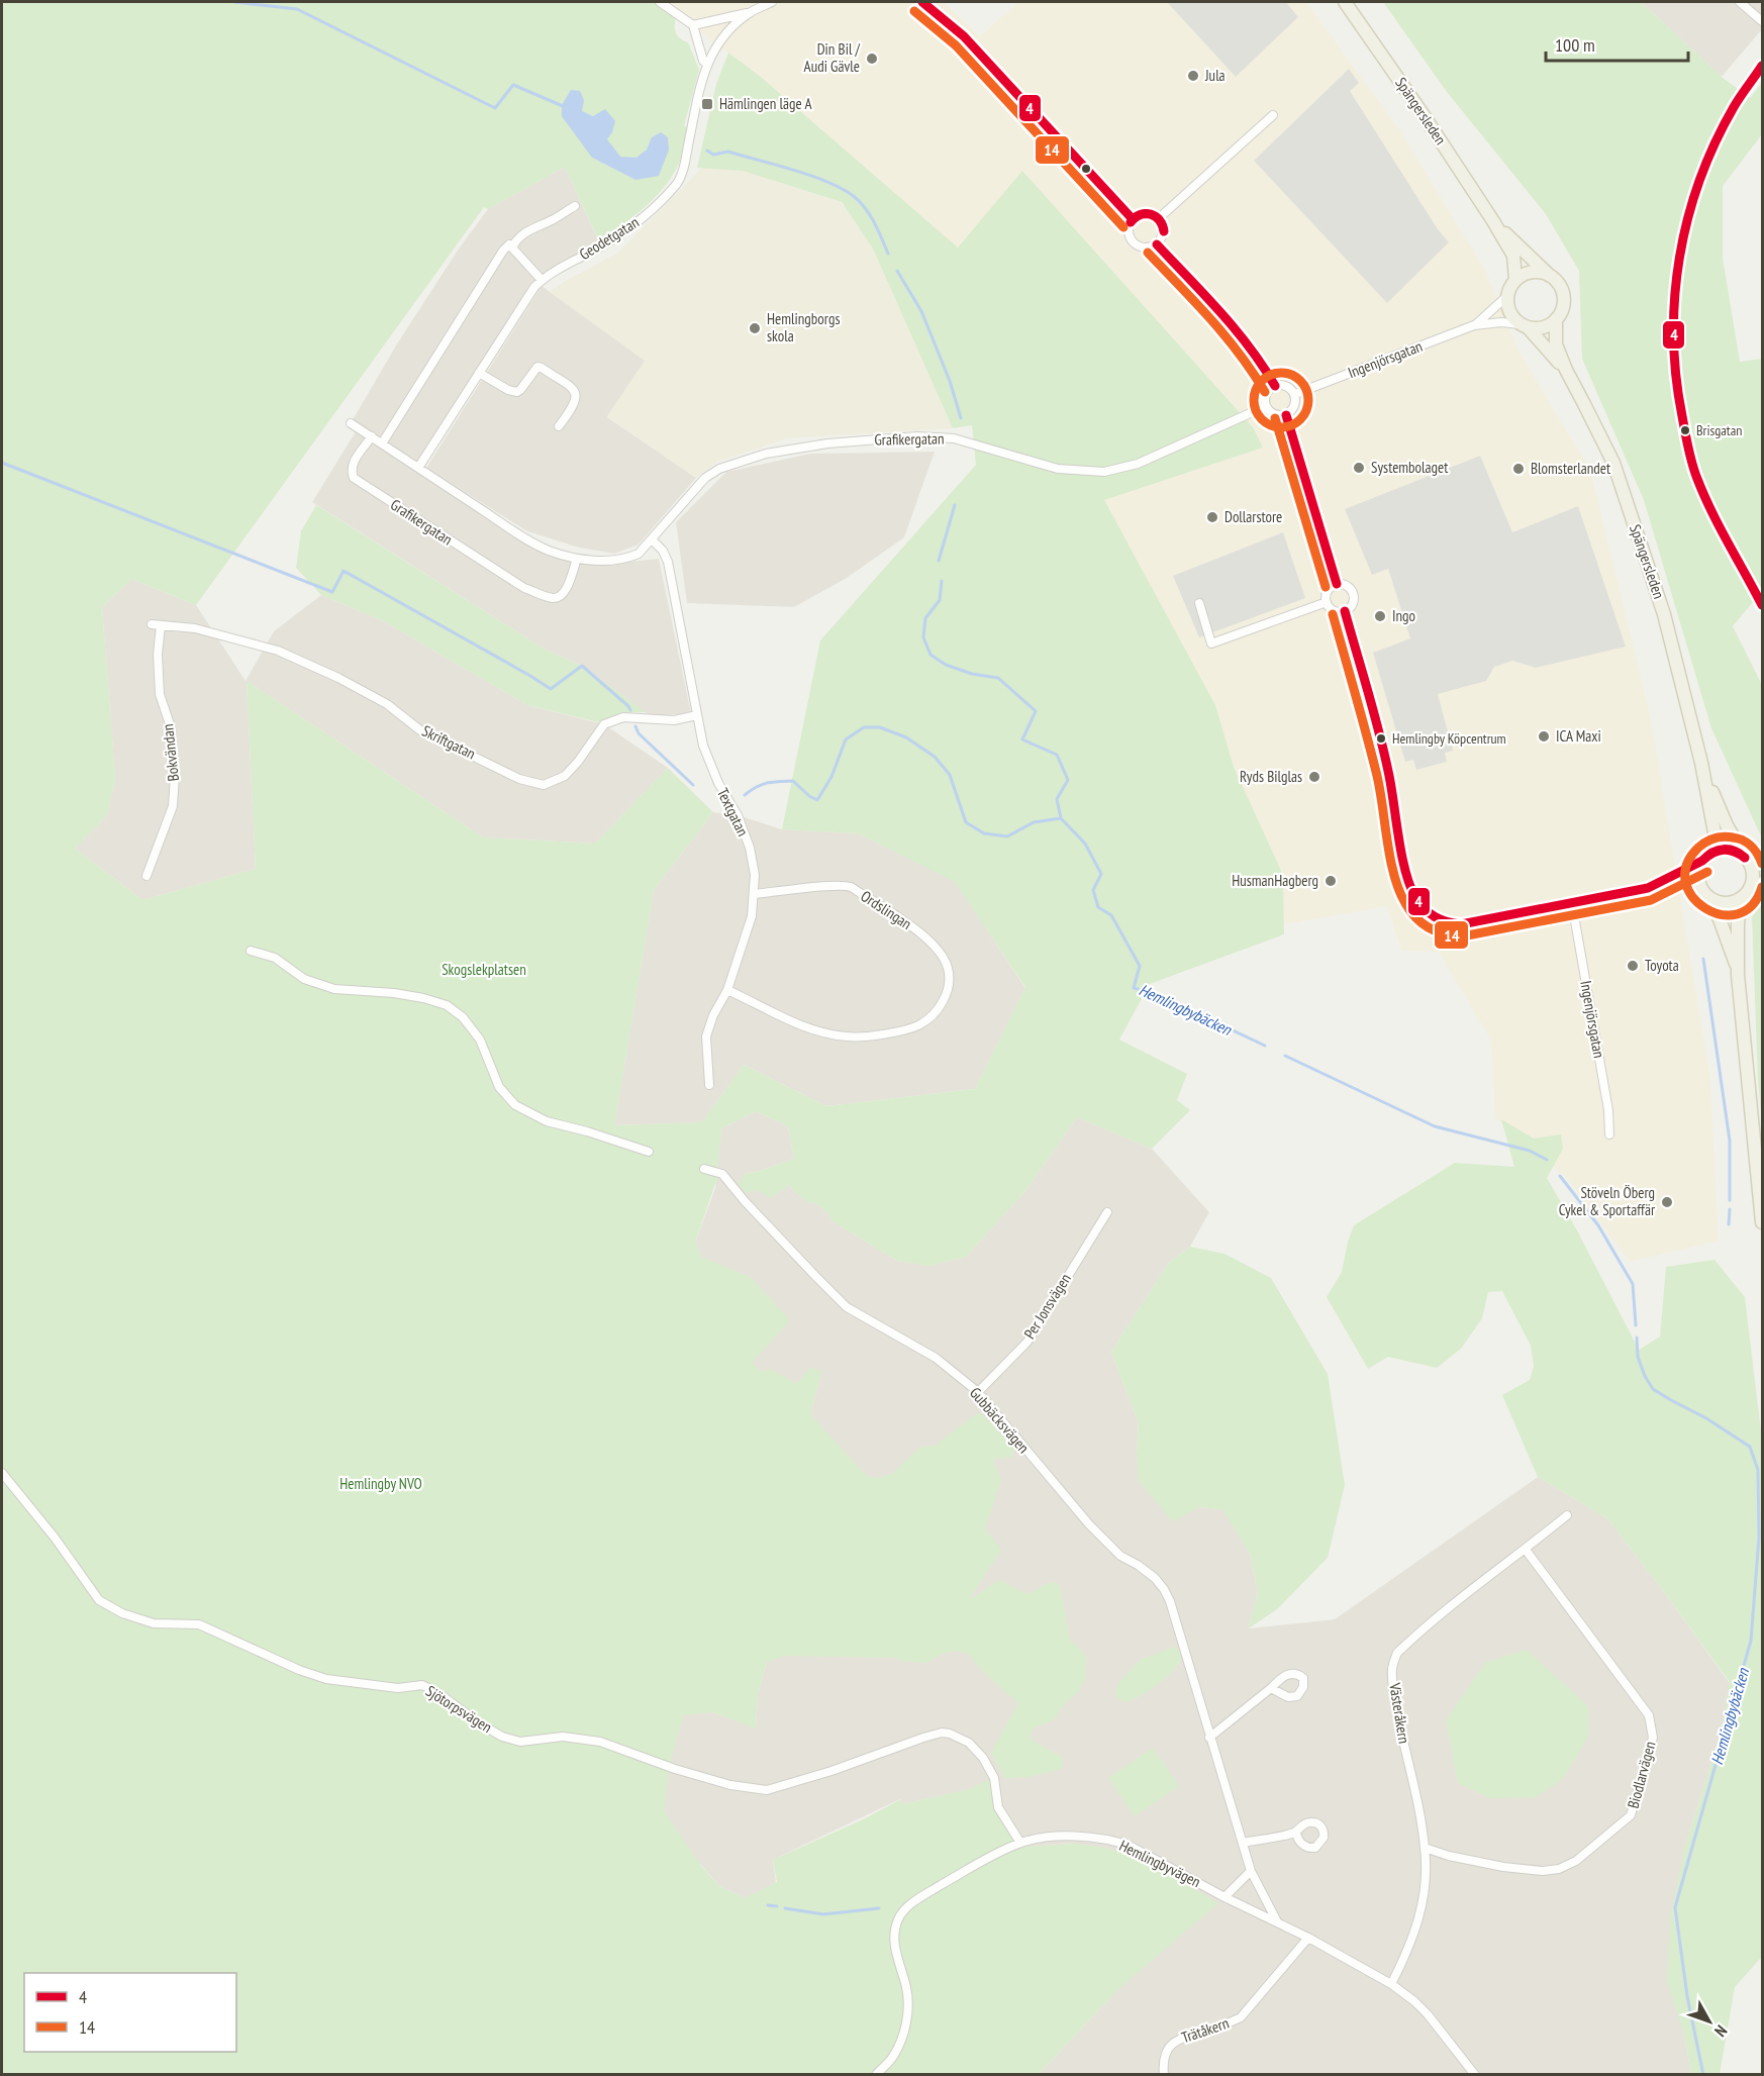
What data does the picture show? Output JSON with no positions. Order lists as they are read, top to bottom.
{
  "streets": {
    "main road": ["Spängersleden"],
    "street": [
      "Geodetgatan",
      "Ingenjörsgatan",
      "Grafikergatan",
      "Skriftgatan",
      "Bokvändan",
      "Textgatan",
      "Ordslingan",
      "Per Jonsvägen",
      "Gubbäcksvägen",
      "Sjötorpsvägen",
      "Västeråkern",
      "Biodlarvägen",
      "Hemlingbyvägen",
      "Trätåkern"
    ]
  },
  "crossings": [
    ["Spängersleden", "Ingenjörsgatan"],
    ["Geodetgatan", "Grafikergatan"],
    ["Ingenjörsgatan", "Grafikergatan"],
    ["Grafikergatan", "Textgatan"],
    ["Skriftgatan", "Bokvändan"],
    ["Skriftgatan", "Textgatan"],
    ["Textgatan", "Ordslingan"],
    ["Per Jonsvägen", "Gubbäcksvägen"],
    ["Gubbäcksvägen", "Hemlingbyvägen"],
    ["Sjötorpsvägen", "Hemlingbyvägen"],
    ["Västeråkern", "Biodlarvägen"],
    ["Västeråkern", "Hemlingbyvägen"],
    ["Hemlingbyvägen", "Trätåkern"]
  ],
  "water": ["Hemlingbybäcken"],
  "parks": ["Skogslekplatsen", "Hemlingby NVO"],
  "places": {
    "other": [
      "Din Bil / Audi Gävle",
      "Jula",
      "Hemlingborgs skola",
      "Brisgatan",
      "Systembolaget",
      "Blomsterlandet",
      "Dollarstore",
      "Ingo",
      "ICA Maxi",
      "Hemlingby Köpcentrum",
      "Ryds Bilglas",
      "HusmanHagberg",
      "Toyota",
      "Stöveln Öberg Cykel & Sportaffär"
    ],
    "transit": ["Hämlingen läge A"]
  },
  "lines": ["transit line 4", "transit line 14"],
  "legend": ["4", "14"],
  "scale_bar": "100 m",
  "north": "bottom right"
}
